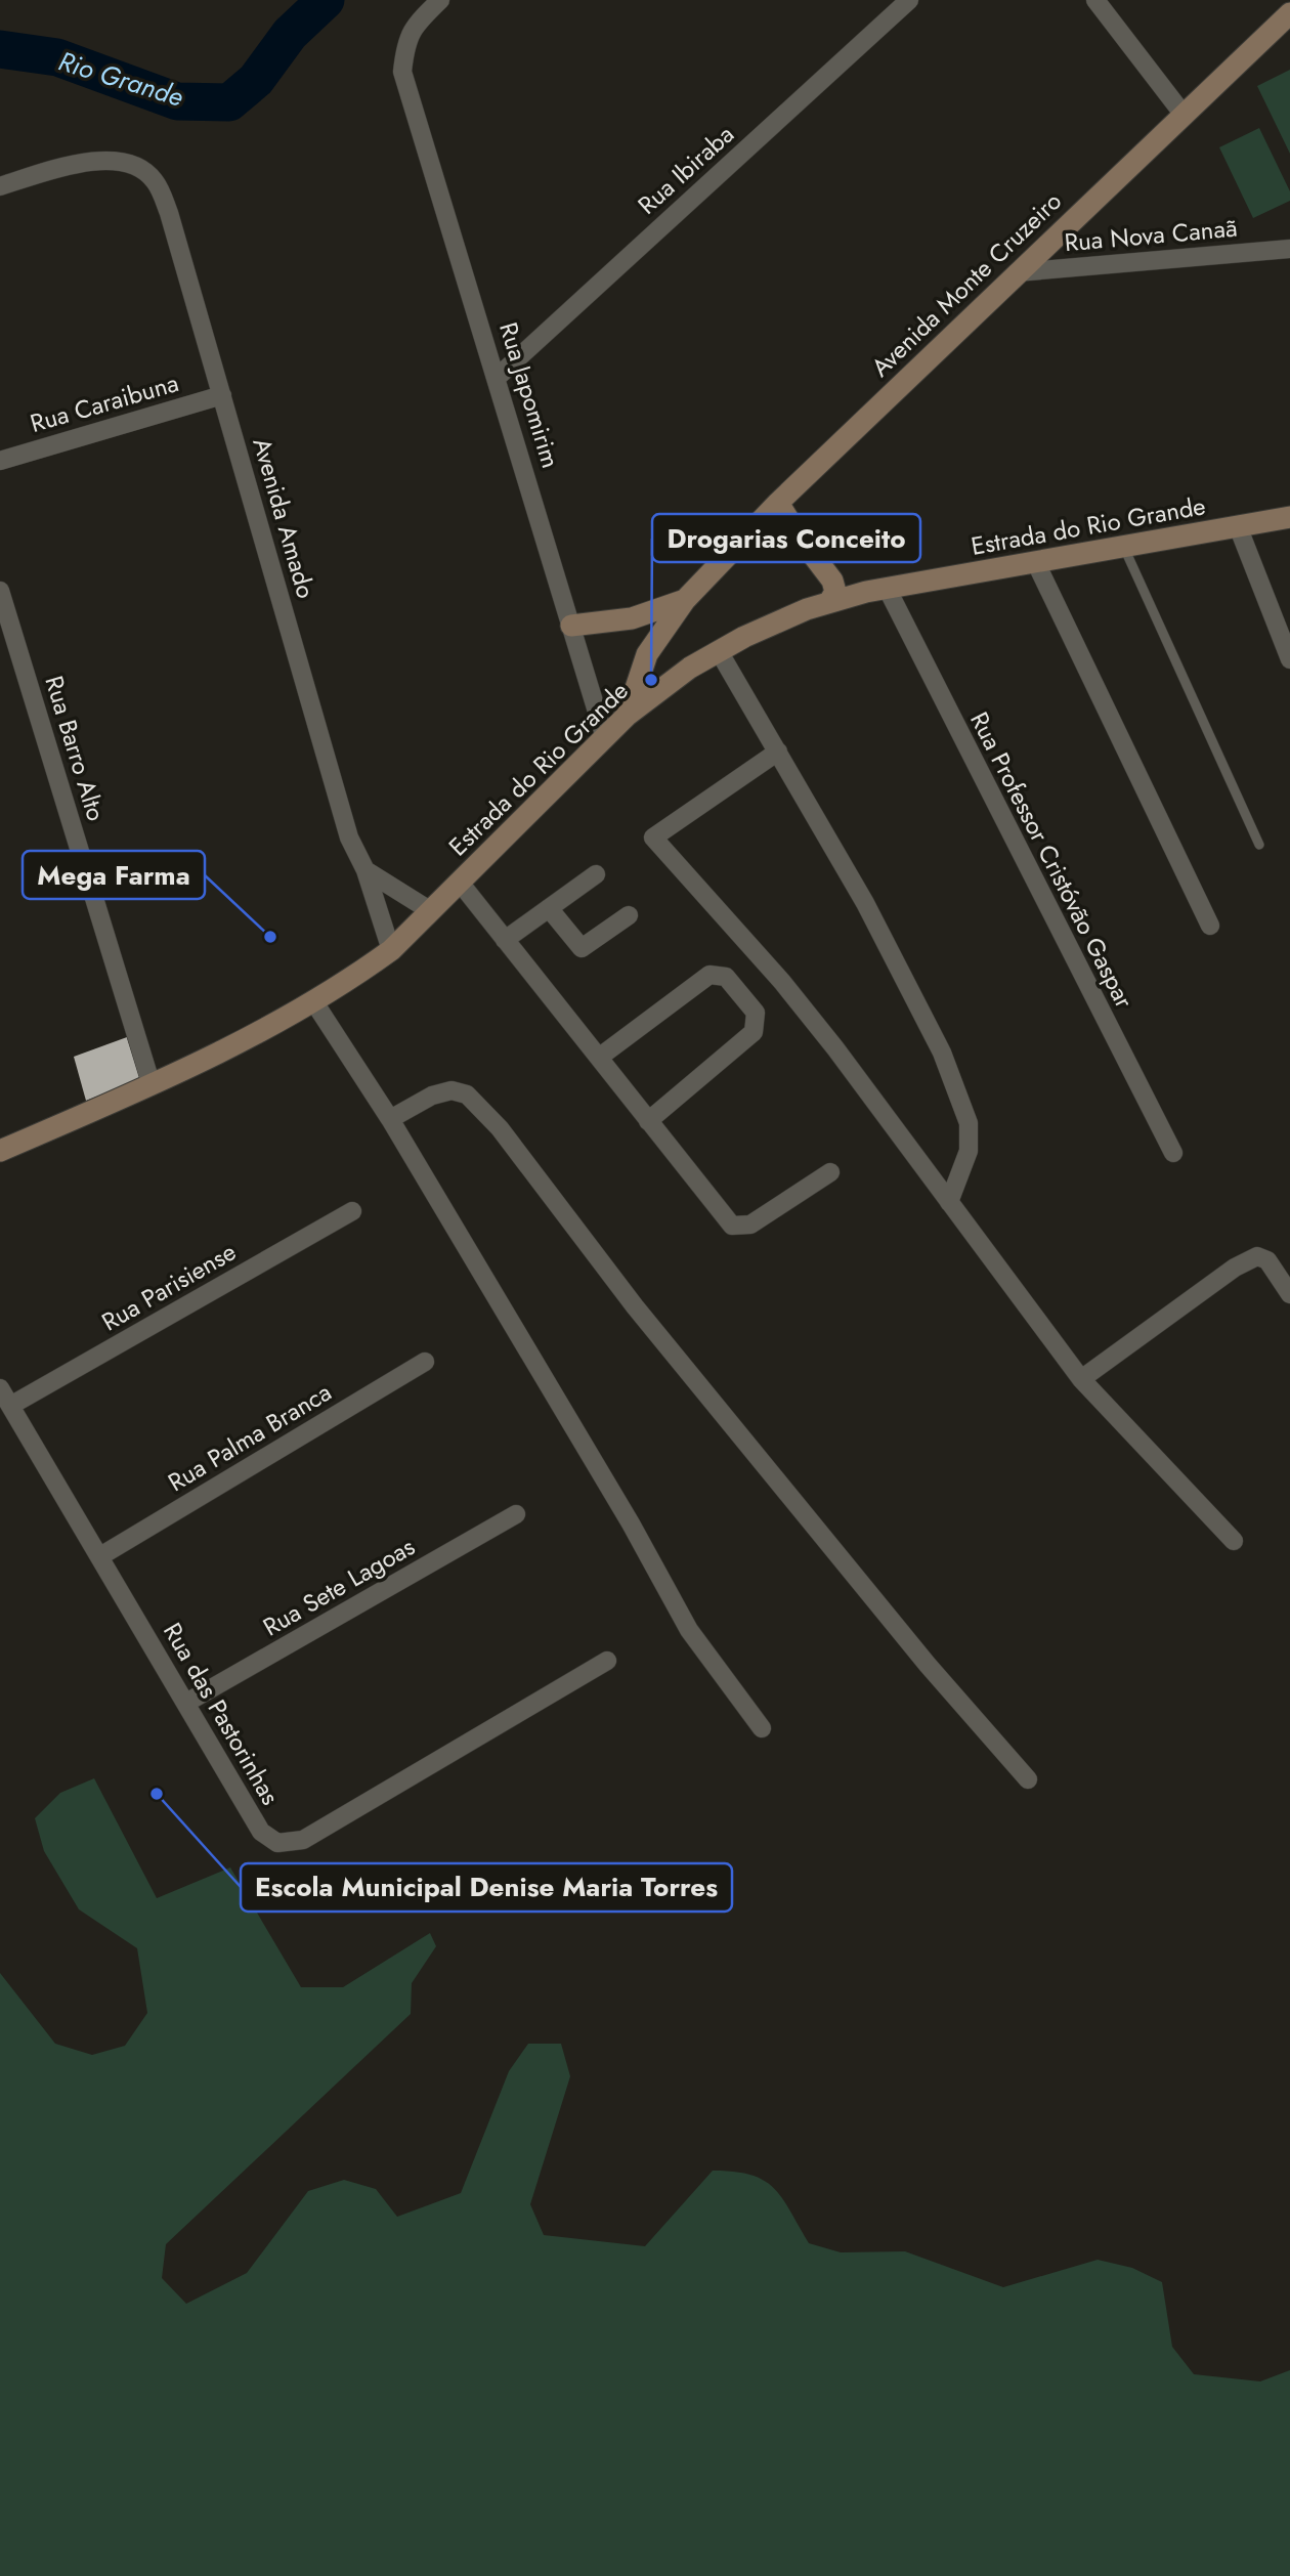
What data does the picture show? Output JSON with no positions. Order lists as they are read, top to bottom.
{
  "streets": {
    "street": [
      "Rua Ibiraba",
      "Rua Nova Canaã",
      "Avenida Monte Cruzeiro",
      "Rua Japomirim",
      "Rua Caraibuna",
      "Avenida Amado",
      "Estrada do Rio Grande",
      "Rua Barro Alto",
      "Rua Professor Cristóvão Gaspar",
      "Rua Parisiense",
      "Rua Palma Branca",
      "Rua Sete Lagoas",
      "Rua das Pastorinhas"
    ]
  },
  "crossings": [
    ["Rua Ibiraba", "Rua Japomirim"],
    ["Rua Nova Canaã", "Avenida Monte Cruzeiro"],
    ["Avenida Monte Cruzeiro", "Rua Japomirim"],
    ["Avenida Monte Cruzeiro", "Estrada do Rio Grande"],
    ["Rua Japomirim", "Estrada do Rio Grande"],
    ["Rua Caraibuna", "Avenida Amado"],
    ["Avenida Amado", "Estrada do Rio Grande"],
    ["Estrada do Rio Grande", "Rua Barro Alto"],
    ["Estrada do Rio Grande", "Rua Professor Cristóvão Gaspar"],
    ["Rua Parisiense", "Rua das Pastorinhas"],
    ["Rua Palma Branca", "Rua das Pastorinhas"],
    ["Rua Sete Lagoas", "Rua das Pastorinhas"]
  ],
  "water": ["Rio Grande"],
  "places": ["Drogarias Conceito", "Mega Farma", "Escola Municipal Denise Maria Torres"]
}
